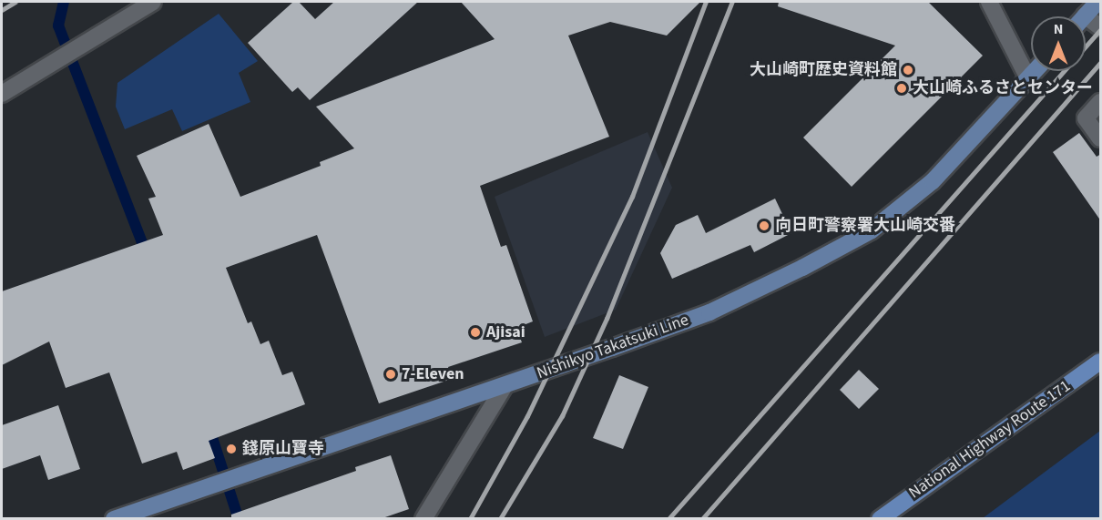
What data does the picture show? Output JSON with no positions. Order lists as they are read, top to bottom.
{
  "streets": {
    "highway": ["National Highway Route 171"],
    "main road": ["Nishikyo Takatsuki Line"]
  },
  "places": [
    "大山崎町歴史資料館",
    "大山崎ふるさとセンター",
    "向日町警察署大山崎交番",
    "Ajisai",
    "7-Eleven",
    "錢原山寶寺"
  ],
  "north": "top"
}
